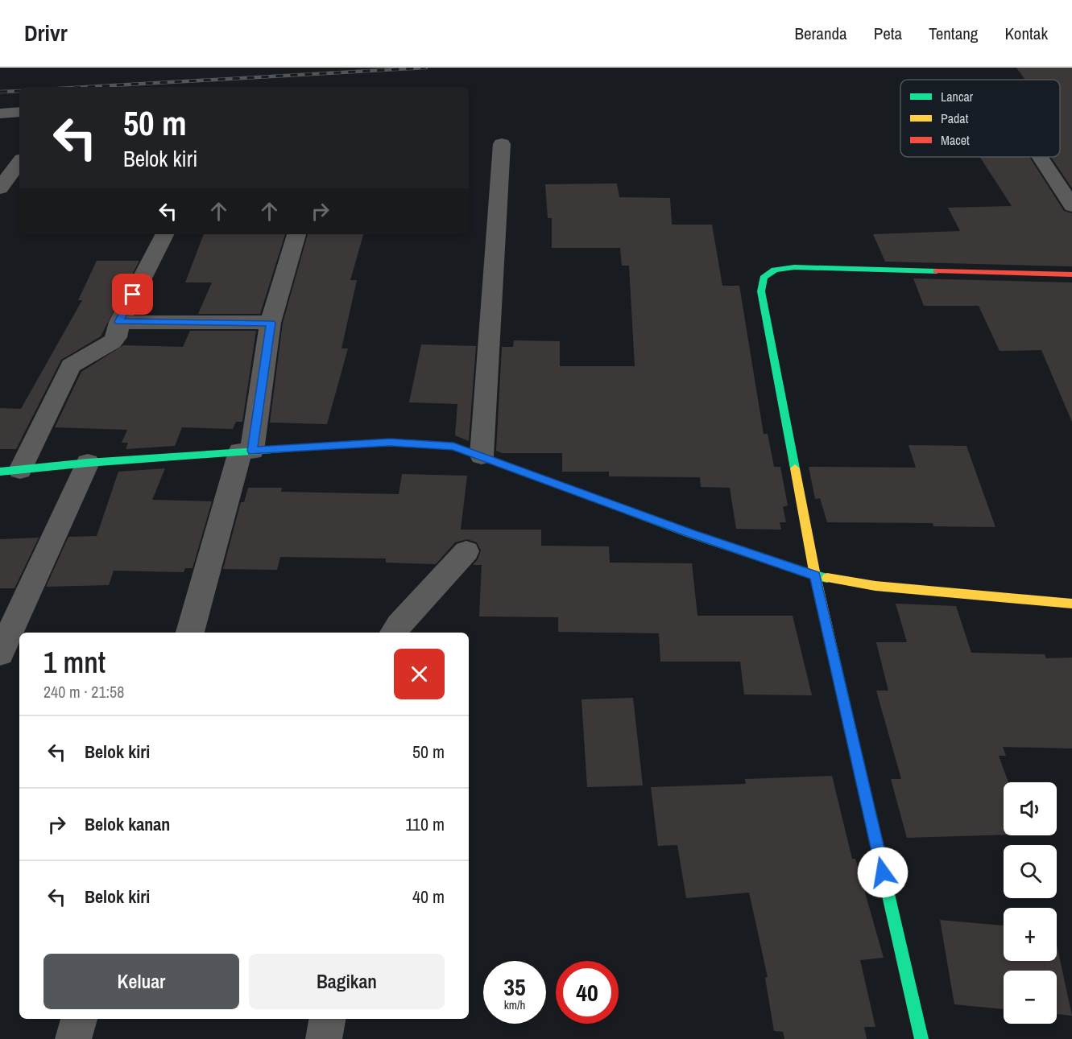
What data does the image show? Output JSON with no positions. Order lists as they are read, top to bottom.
{
  "legend": ["Lancar", "Padat", "Macet"],
  "page": {
    "header": "Drivr",
    "nav": [
      "Beranda",
      "Peta",
      "Tentang",
      "Kontak"
    ],
    "turn": ["50 m", "Belok kiri"],
    "heading": ["1 mnt", "240 m · 21:58"],
    "list": [
      {
        "name": "Belok kiri",
        "value": "50 m"
      },
      {
        "name": "Belok kanan",
        "value": "110 m"
      },
      {
        "name": "Belok kiri",
        "value": "40 m"
      }
    ],
    "map_buttons": ["+", "−"],
    "buttons": ["Keluar", "Bagikan"],
    "speed": "35 km/h",
    "limit": "40"
  }
}
